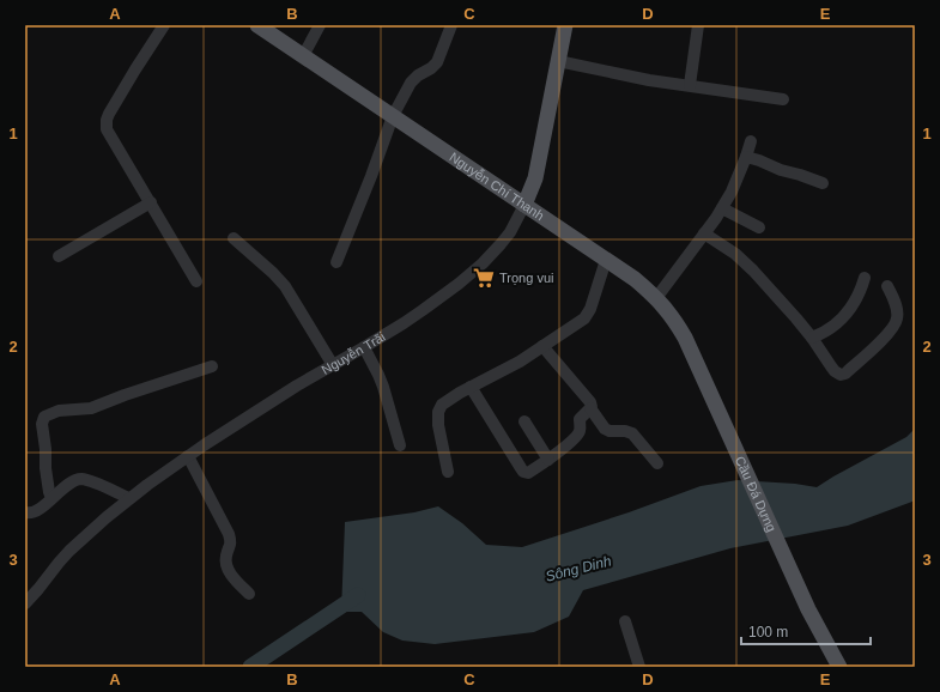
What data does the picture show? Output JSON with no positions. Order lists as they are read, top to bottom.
{
  "streets": {
    "main road": ["Nguyễn Chí Thanh", "Nguyễn Trãi", "Cầu Đá Dựng"]
  },
  "crossings": [
    ["Nguyễn Chí Thanh", "Nguyễn Trãi"],
    ["Nguyễn Chí Thanh", "Cầu Đá Dựng"]
  ],
  "water": ["Sông Dinh"],
  "places": {
    "supermarket": ["Trọng vui"]
  },
  "scale_bar": "100 m",
  "grid": {
    "columns": [
      "A",
      "B",
      "C",
      "D",
      "E"
    ],
    "rows": ["1", "2", "3"]
  }
}
